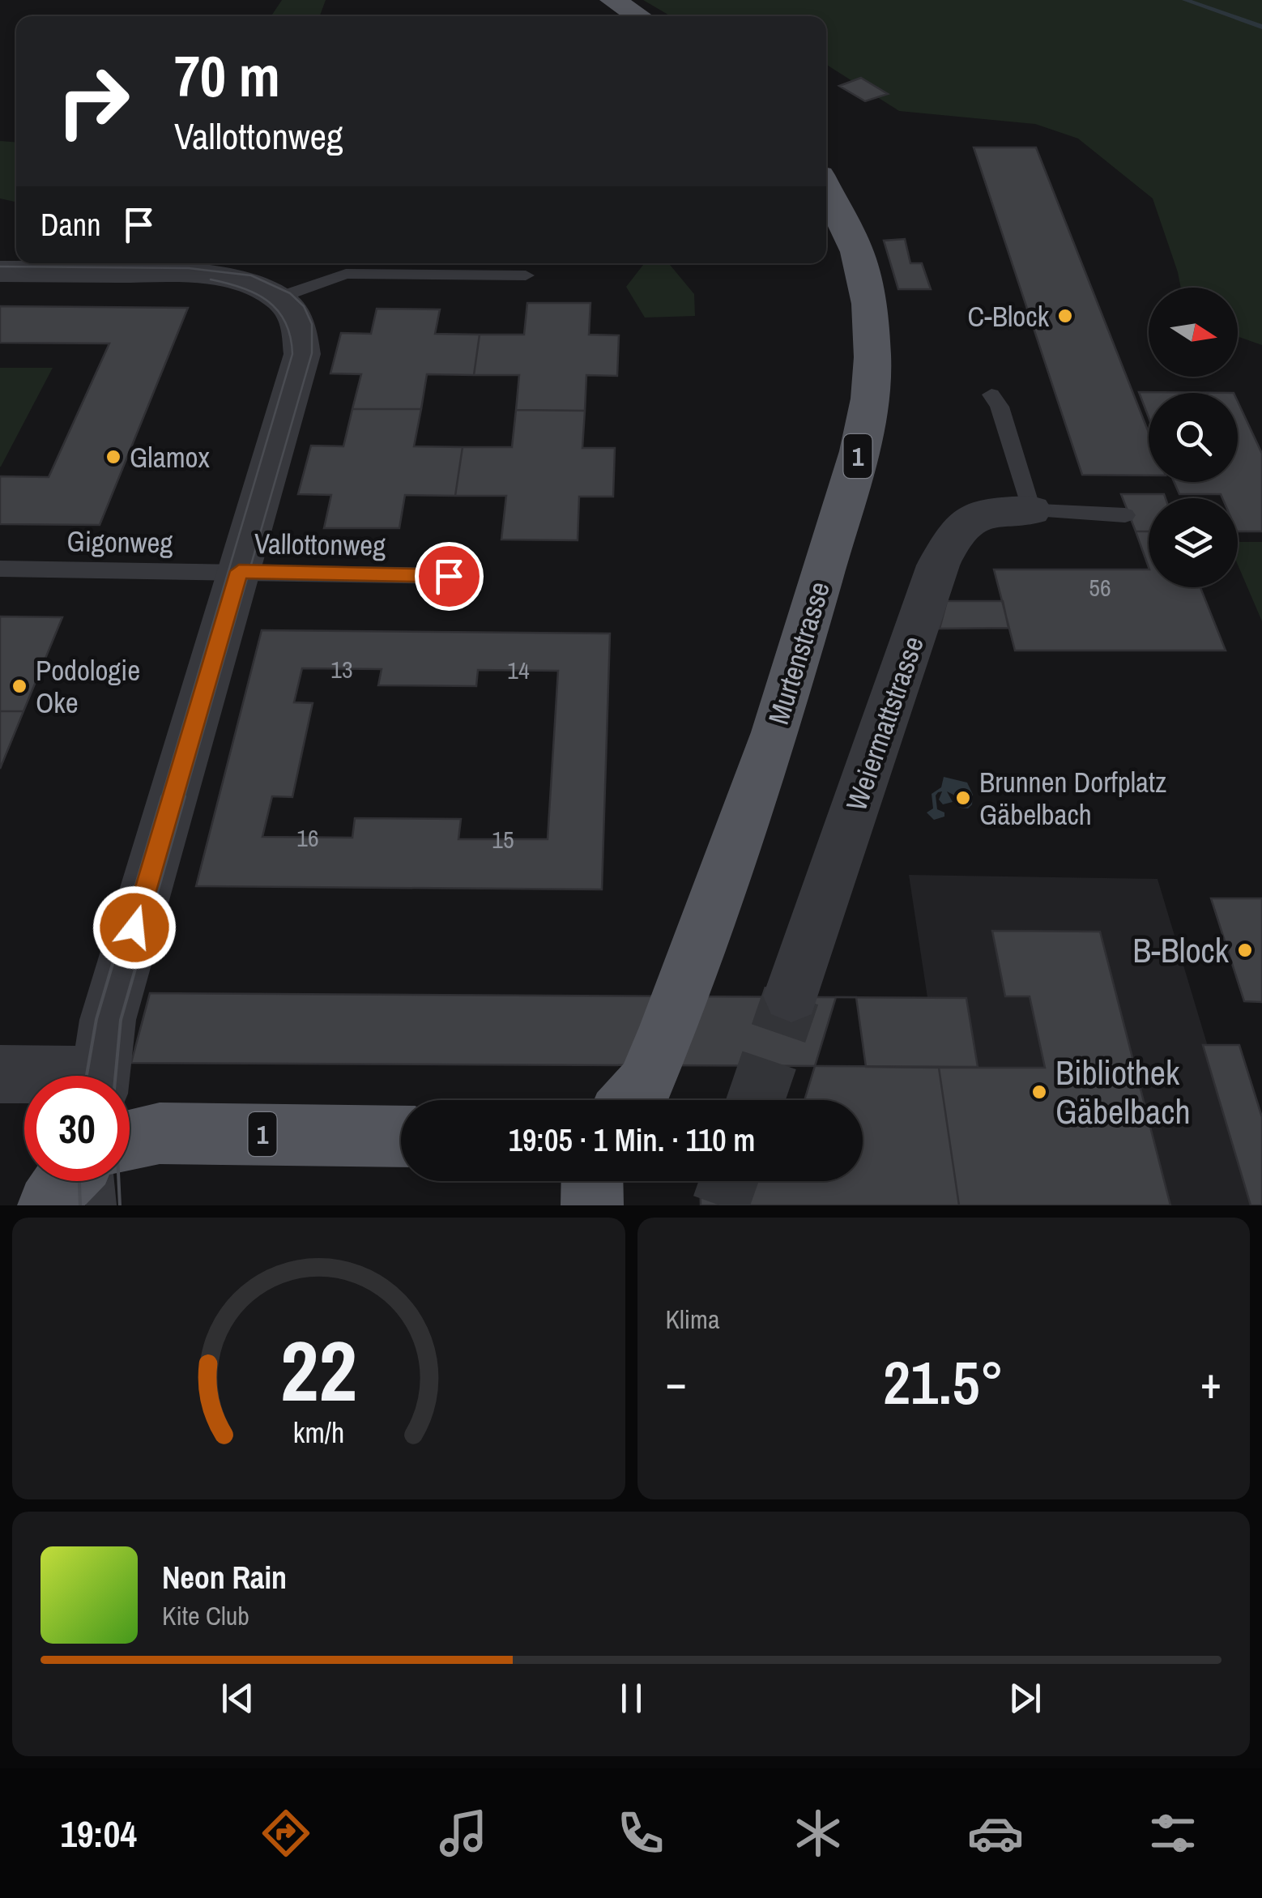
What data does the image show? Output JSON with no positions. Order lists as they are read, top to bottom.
{
  "streets": {
    "main road": ["1", "Murtenstrasse"],
    "street": ["Weiermattstrasse"],
    "lane": ["Gigonweg", "Vallottonweg"]
  },
  "crossings": [
    ["Gigonweg", "Vallottonweg"]
  ],
  "places": [
    "C-Block",
    "Glamox",
    "Podologie Oke",
    "Brunnen Dorfplatz Gäbelbach",
    "B-Block",
    "Bibliothek Gäbelbach"
  ],
  "house_numbers": [
    "56",
    "13",
    "14",
    "16",
    "15"
  ],
  "north": "right",
  "page": {
    "turn": ["70 m", "Vallottonweg"],
    "then": "Dann",
    "limit": "30",
    "trip": "19:05 · 1 Min. · 110 m",
    "tile": "Klima",
    "heat": ["−", "21.5°", "+"],
    "song": ["Neon Rain", "Kite Club"],
    "tabs": "19:04",
    "gauge": ["22", "km/h"]
  }
}
